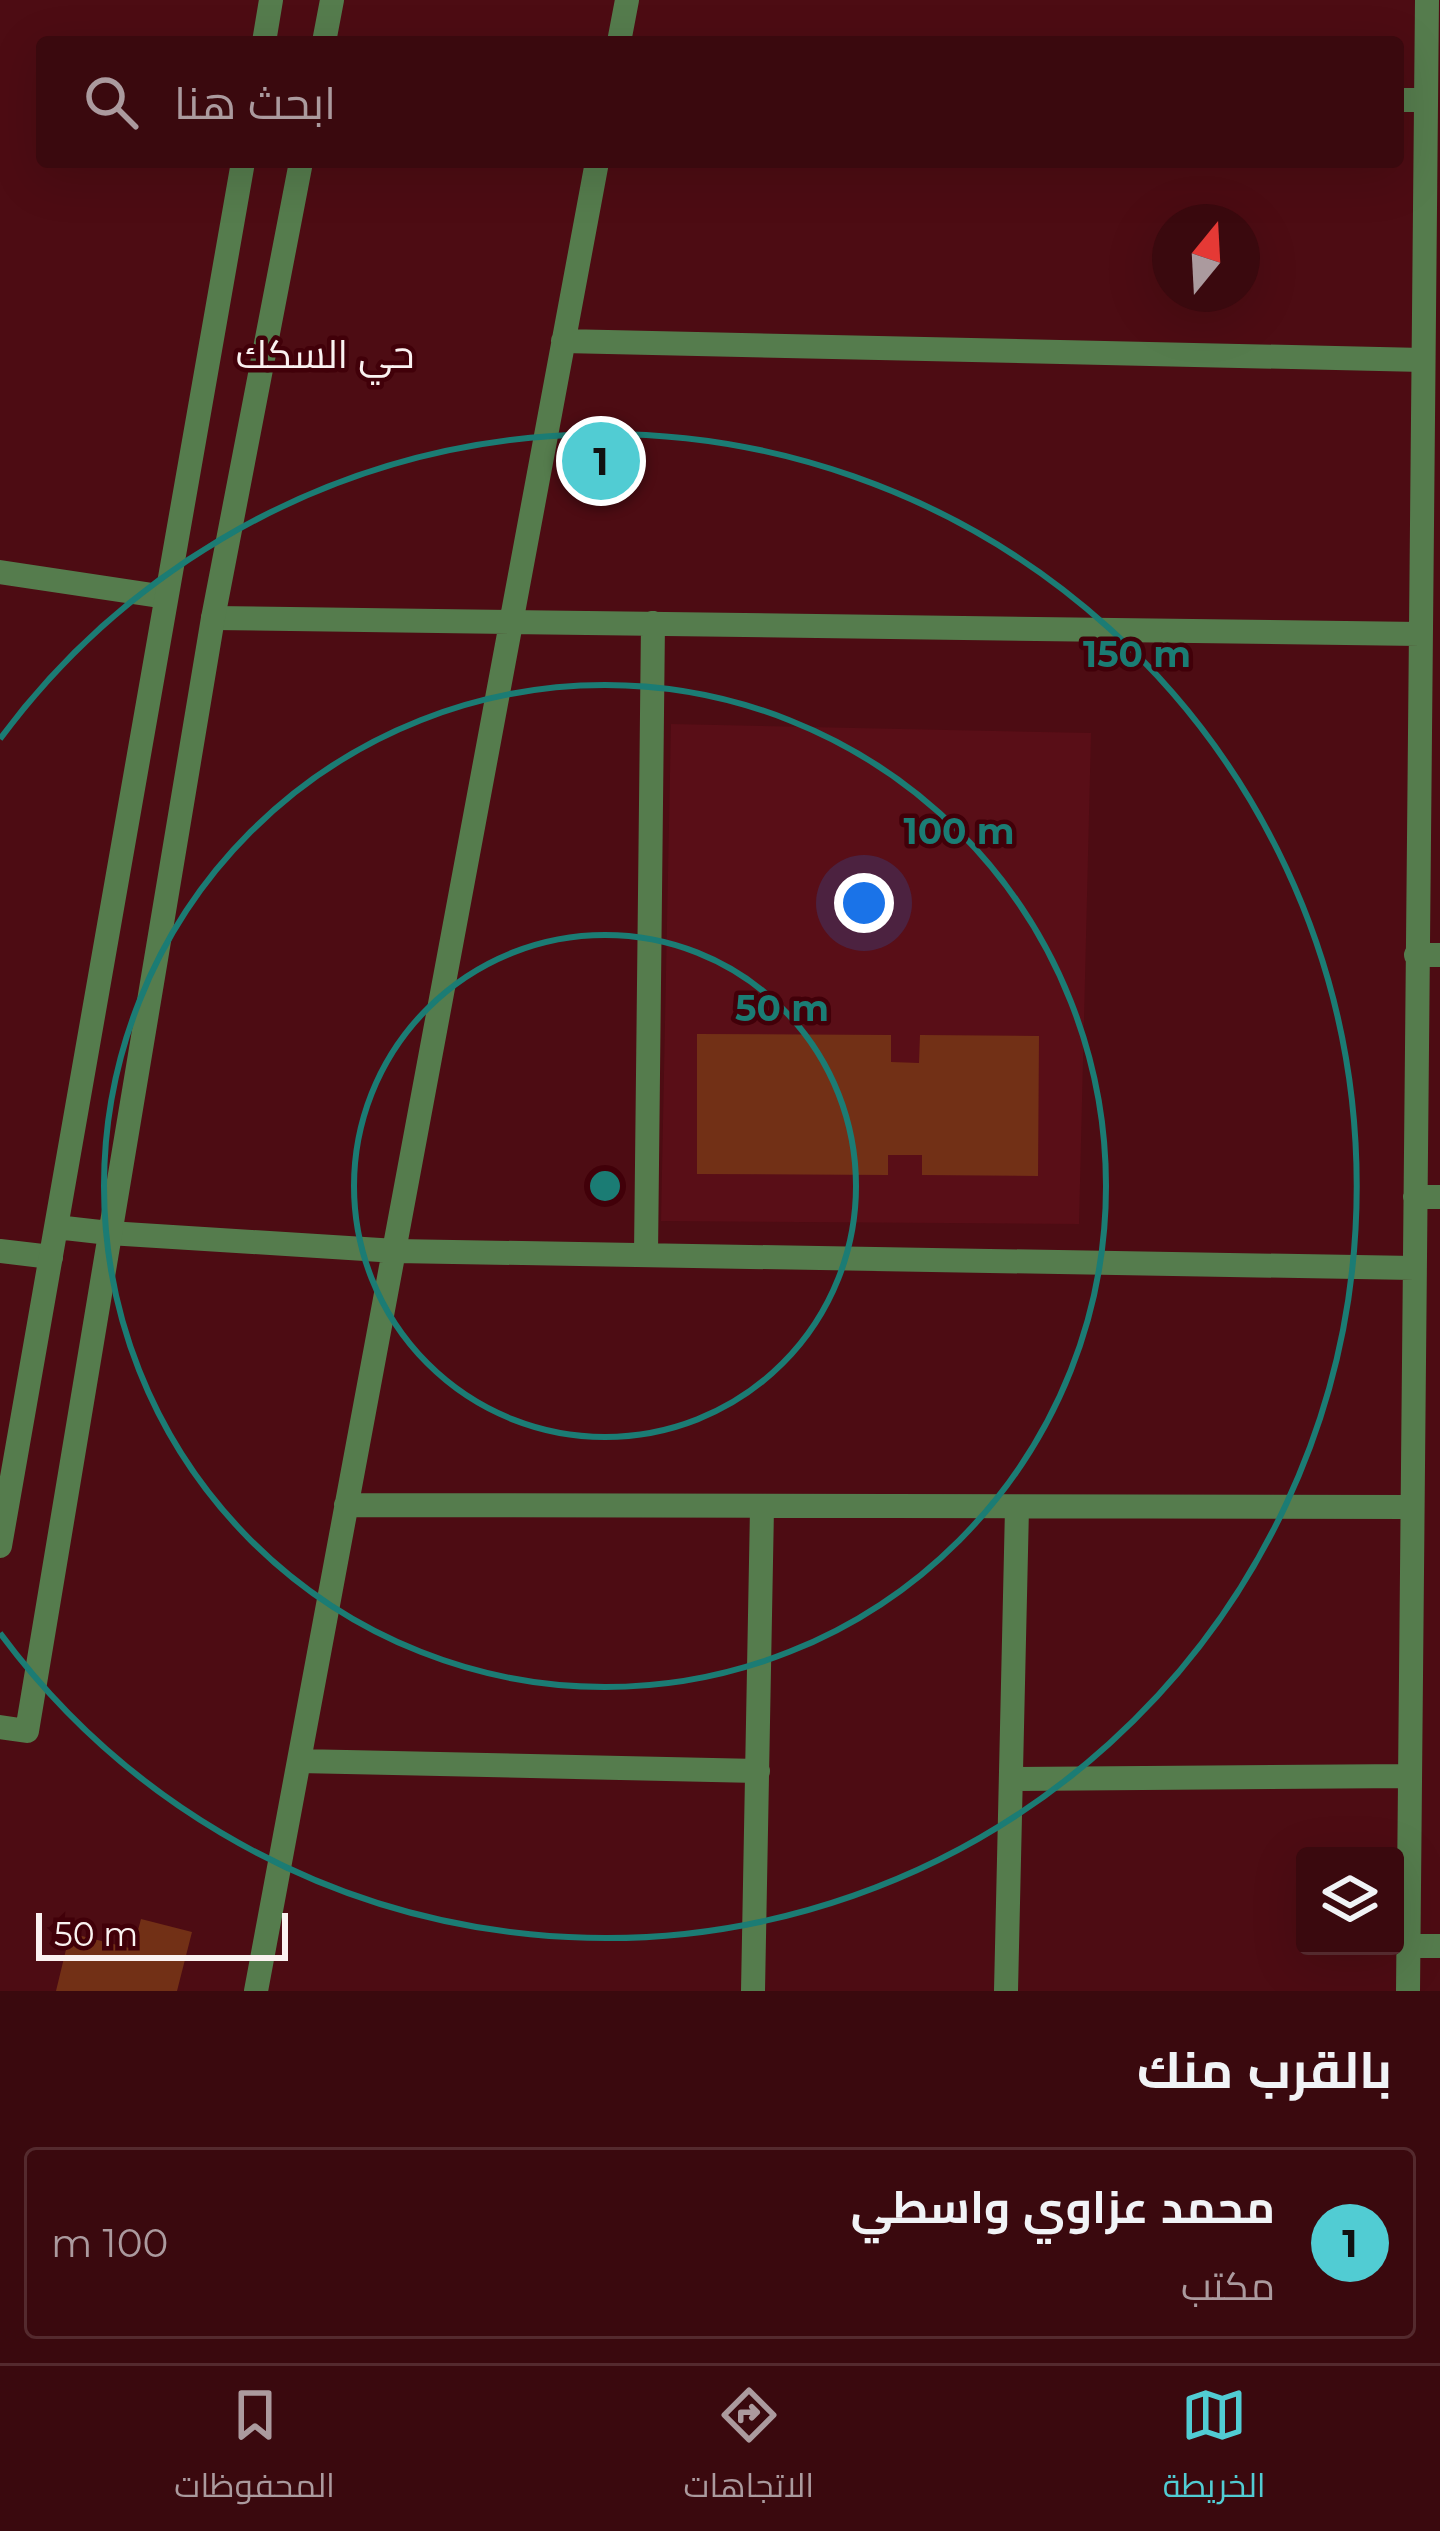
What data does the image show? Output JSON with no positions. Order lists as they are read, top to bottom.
{
  "districts": ["حي السكك"],
  "scale_bar": "50 m",
  "north": "top",
  "page": {
    "search": "ابحث هنا",
    "pins": "1",
    "scale": "50 m",
    "heading": "بالقرب منك",
    "list": [
      {
        "mark": "1",
        "name": "محمد عزاوي واسطي",
        "note": "مكتب",
        "value": "100 m"
      }
    ],
    "nav": ["الخريطة", "الاتجاهات", "المحفوظات"]
  },
  "rings": ["150 m", "100 m", "50 m"]
}
